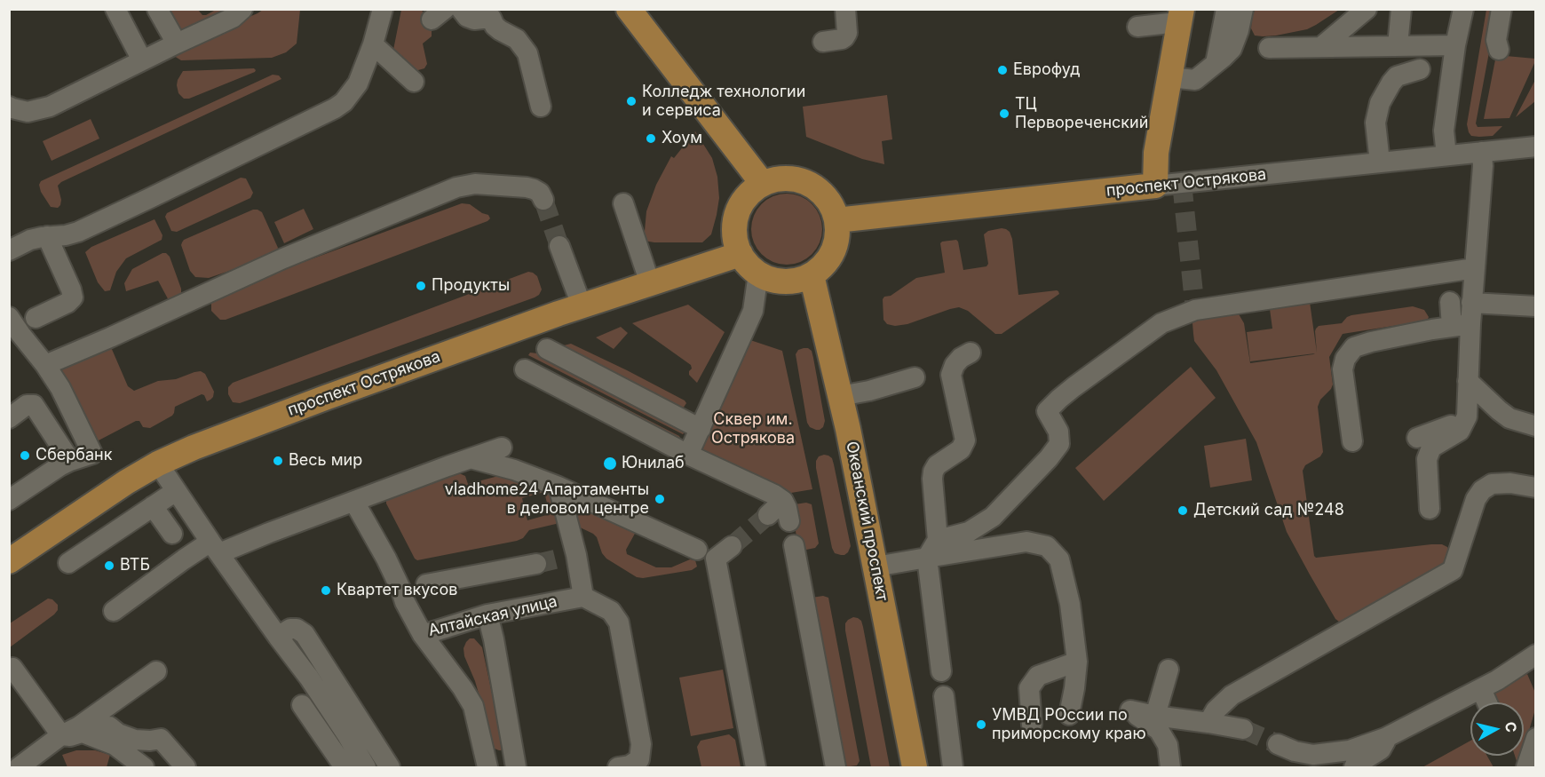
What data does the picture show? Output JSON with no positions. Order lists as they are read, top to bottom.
{
  "streets": {
    "main road": ["проспект Острякова", "Океанский проспект"],
    "street": ["Алтайская улица"]
  },
  "crossings": [
    ["проспект Острякова", "Океанский проспект"]
  ],
  "parks": ["Сквер им. Острякова"],
  "places": [
    "Еврофуд",
    "Колледж технологии и сервиса",
    "ТЦ Первореченский",
    "Хоум",
    "Продукты",
    "Сбербанк",
    "Весь мир",
    "Юнилаб",
    "vladhome24 Апартаменты в деловом центре",
    "Детский сад №248",
    "ВТБ",
    "Квартет вкусов",
    "УМВД РОссии по приморскому краю"
  ],
  "north": "right"
}
